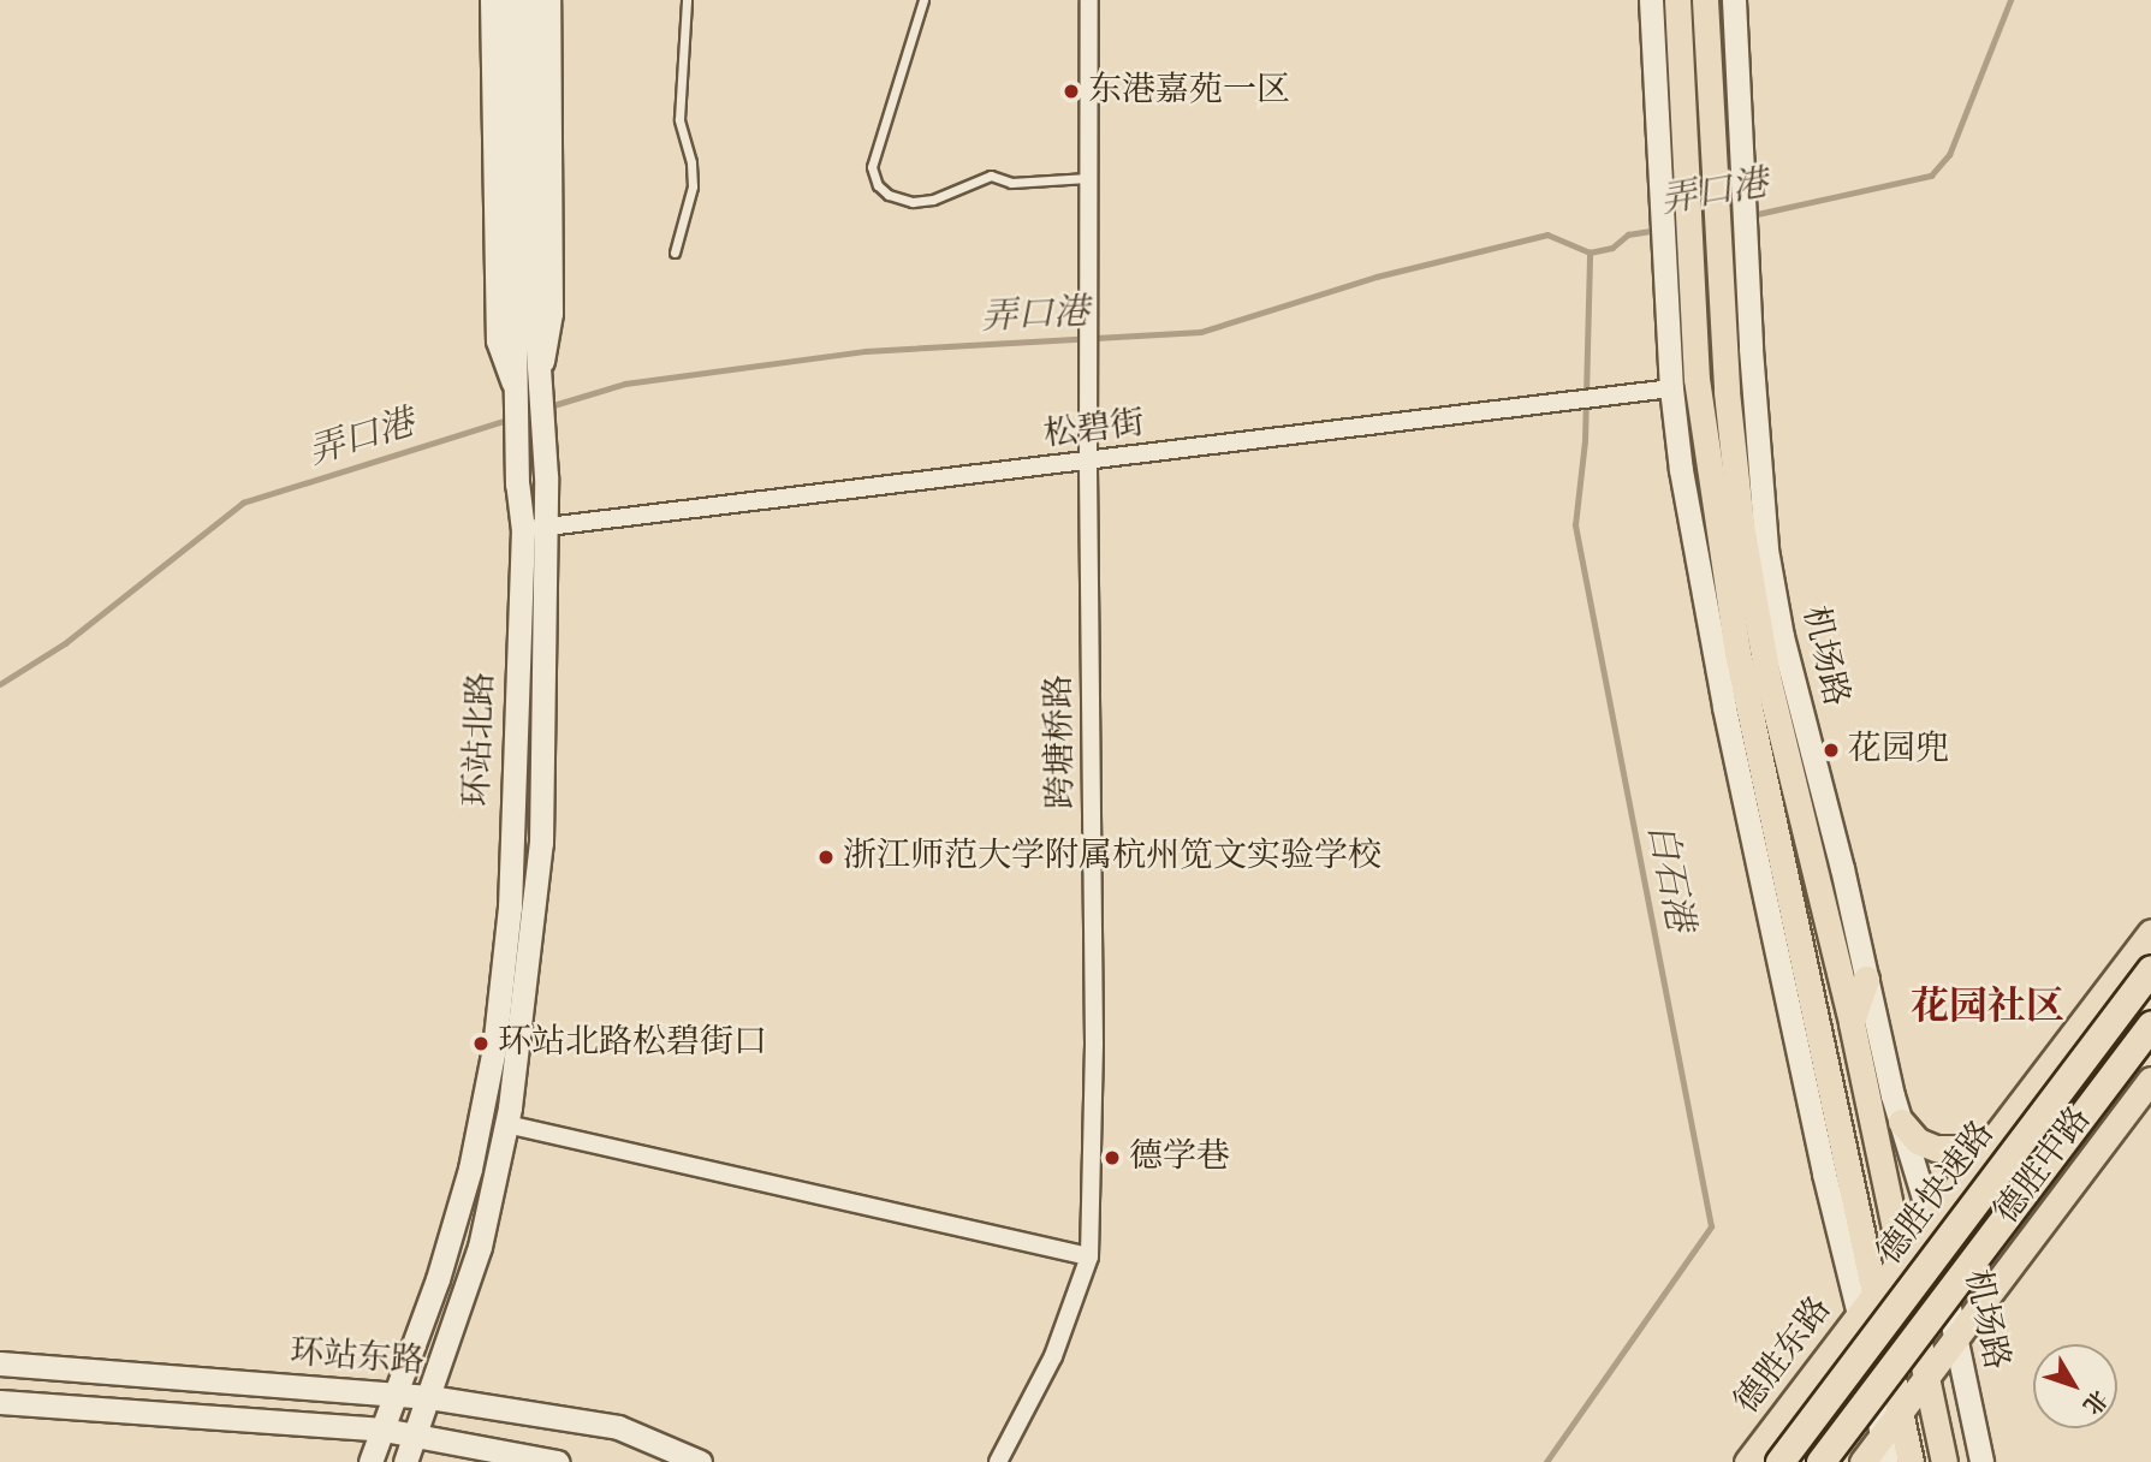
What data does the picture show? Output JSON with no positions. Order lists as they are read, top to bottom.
{
  "streets": {
    "highway": ["德胜快速路"],
    "main road": [
      "机场路",
      "环站北路",
      "德胜中路",
      "德胜东路",
      "环站东路"
    ],
    "street": ["松碧街", "跨塘桥路"]
  },
  "crossings": [
    ["松碧街", "环站北路"],
    ["松碧街", "跨塘桥路"],
    ["机场路", "德胜中路"],
    ["环站北路", "环站东路"],
    ["德胜中路", "德胜东路"]
  ],
  "districts": ["花园社区"],
  "water": ["弄口港", "白石港"],
  "places": [
    "东港嘉苑一区",
    "花园兜",
    "浙江师范大学附属杭州笕文实验学校",
    "环站北路松碧街口",
    "德学巷"
  ],
  "north": "bottom right"
}
